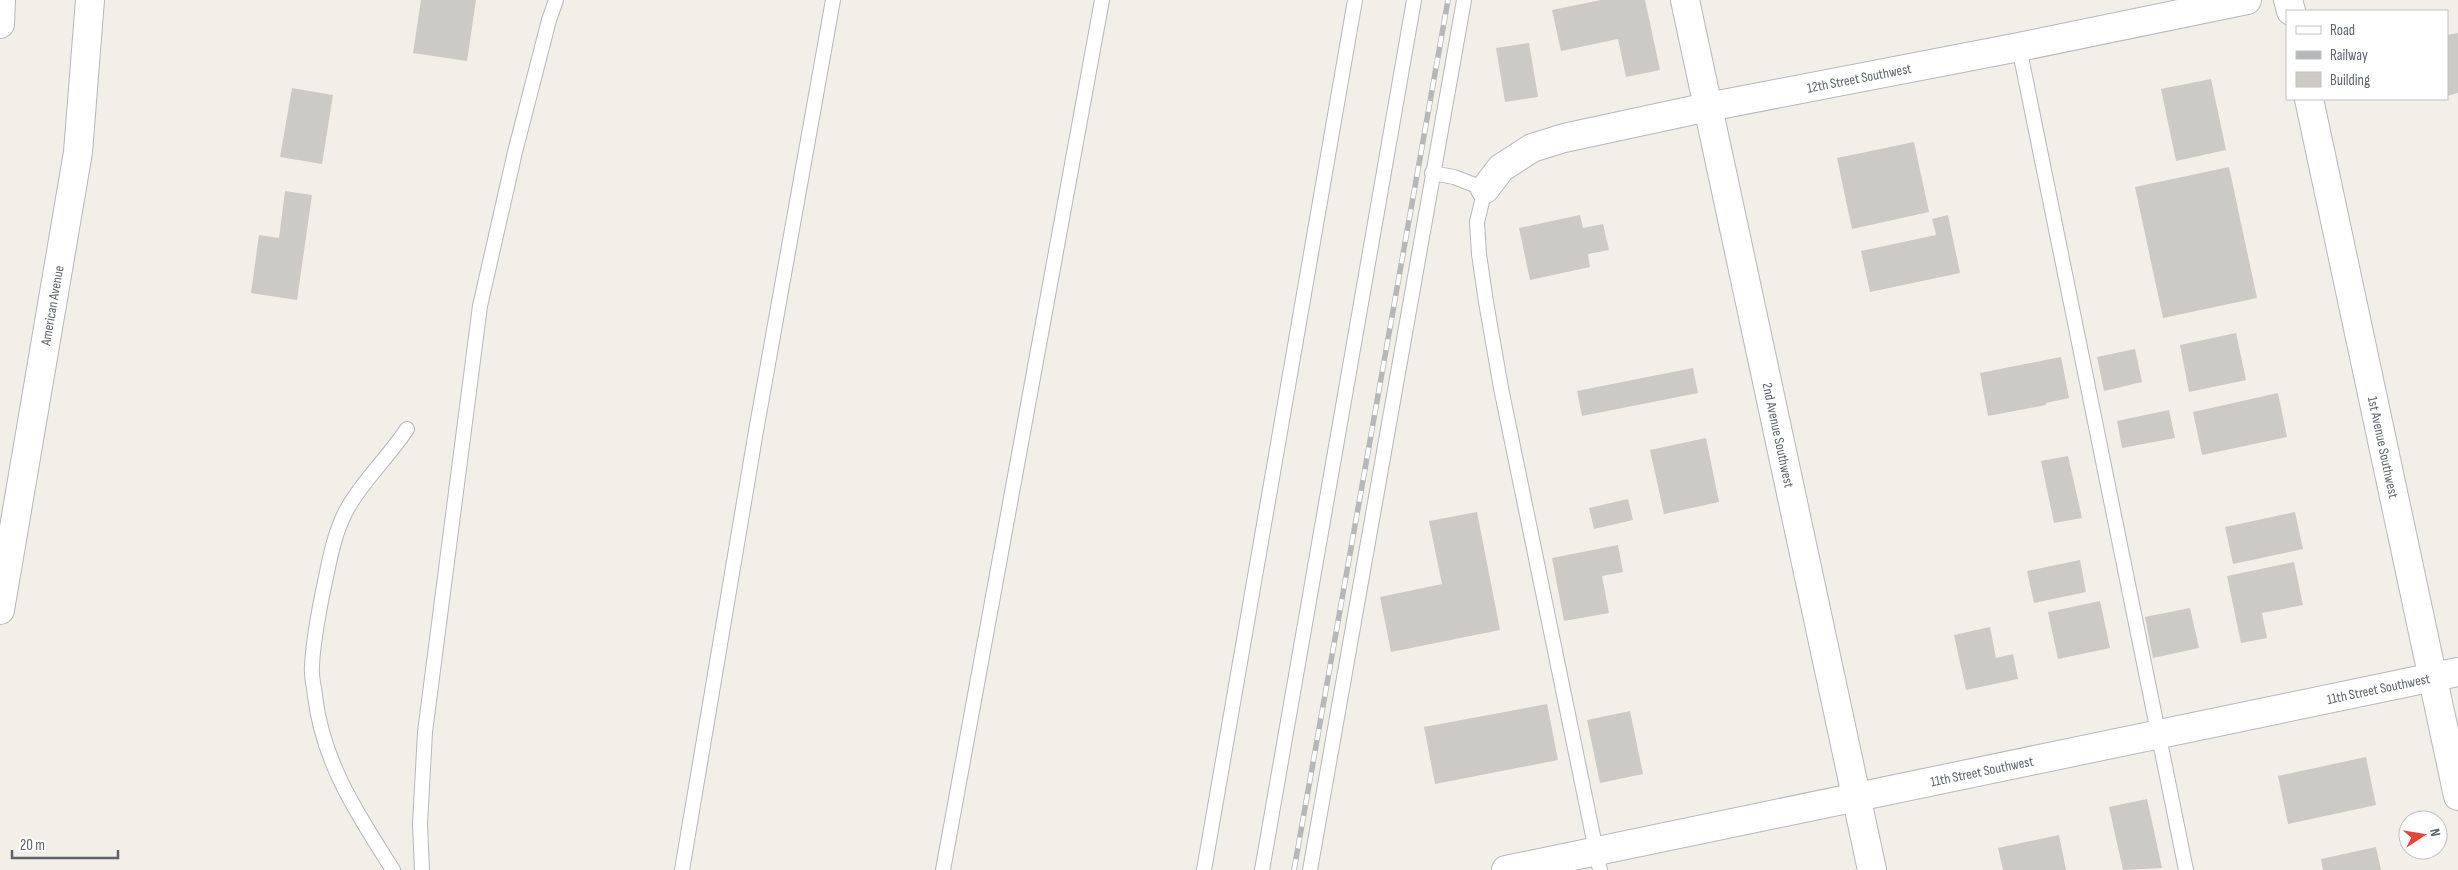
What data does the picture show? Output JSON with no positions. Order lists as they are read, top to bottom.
{
  "streets": {
    "street": [
      "12th Street Southwest",
      "American Avenue",
      "2nd Avenue Southwest",
      "1st Avenue Southwest",
      "11th Street Southwest"
    ]
  },
  "crossings": [
    ["12th Street Southwest", "2nd Avenue Southwest"],
    ["2nd Avenue Southwest", "11th Street Southwest"],
    ["1st Avenue Southwest", "11th Street Southwest"]
  ],
  "legend": ["Road", "Railway", "Building"],
  "scale_bar": "20 m",
  "north": "right"
}
